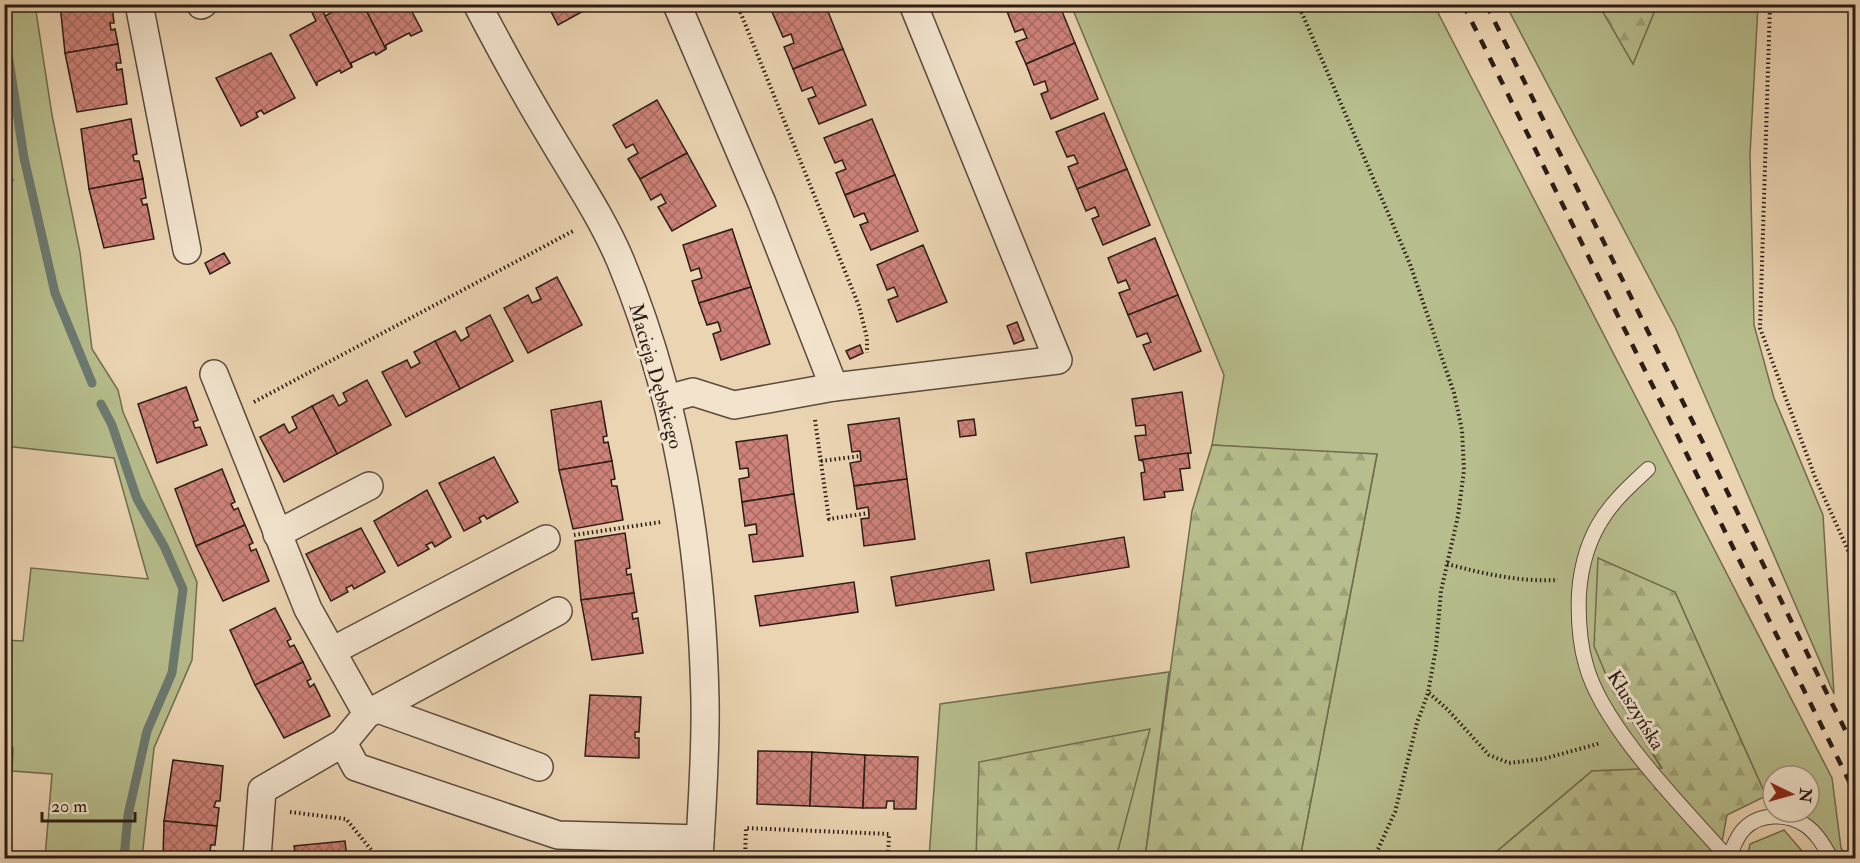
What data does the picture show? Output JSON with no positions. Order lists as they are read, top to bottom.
{
  "streets": {
    "street": ["Macieja Dębskiego"],
    "lane": ["Kłuszyńska"]
  },
  "scale_bar": "20 m",
  "north": "right"
}
